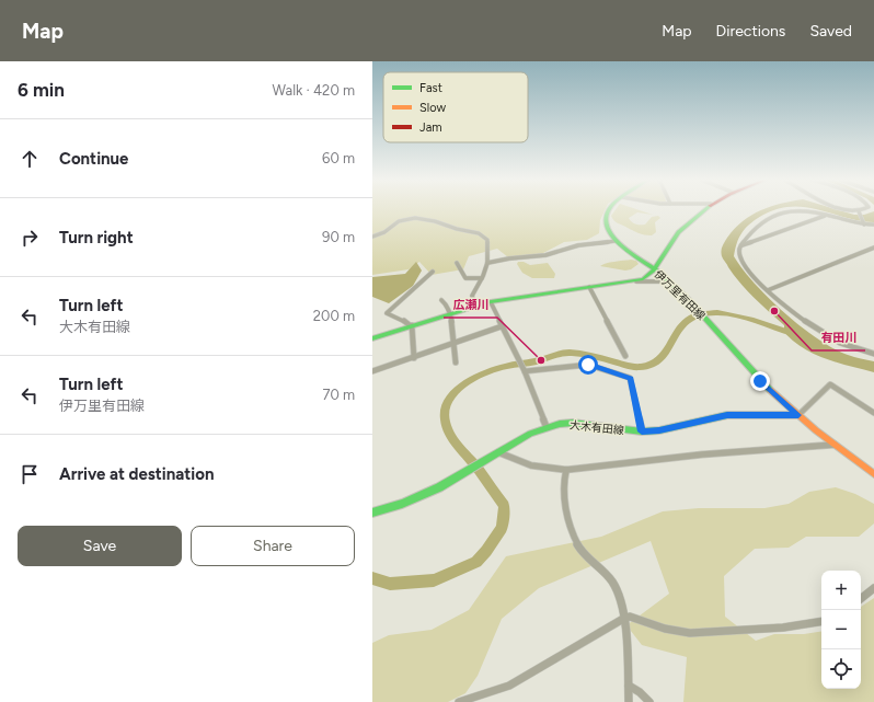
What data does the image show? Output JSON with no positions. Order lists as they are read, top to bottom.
{
  "streets": {
    "main road": ["伊万里有田線", "大木有田線"]
  },
  "crossings": [
    ["伊万里有田線", "大木有田線"]
  ],
  "places": ["有田川", "広瀬川"],
  "legend": ["Fast", "Slow", "Jam"],
  "page": {
    "header": "Map",
    "nav": ["Map", "Directions", "Saved"],
    "heading": ["6 min", "Walk · 420 m"],
    "list": [
      ["Continue", "60 m"],
      ["Turn right", "90 m"],
      ["Turn left", "大木有田線", "200 m"],
      ["Turn left", "伊万里有田線", "70 m"],
      "Arrive at destination"
    ],
    "buttons": ["Save", "Share"],
    "map_buttons": ["+", "−"]
  }
}
